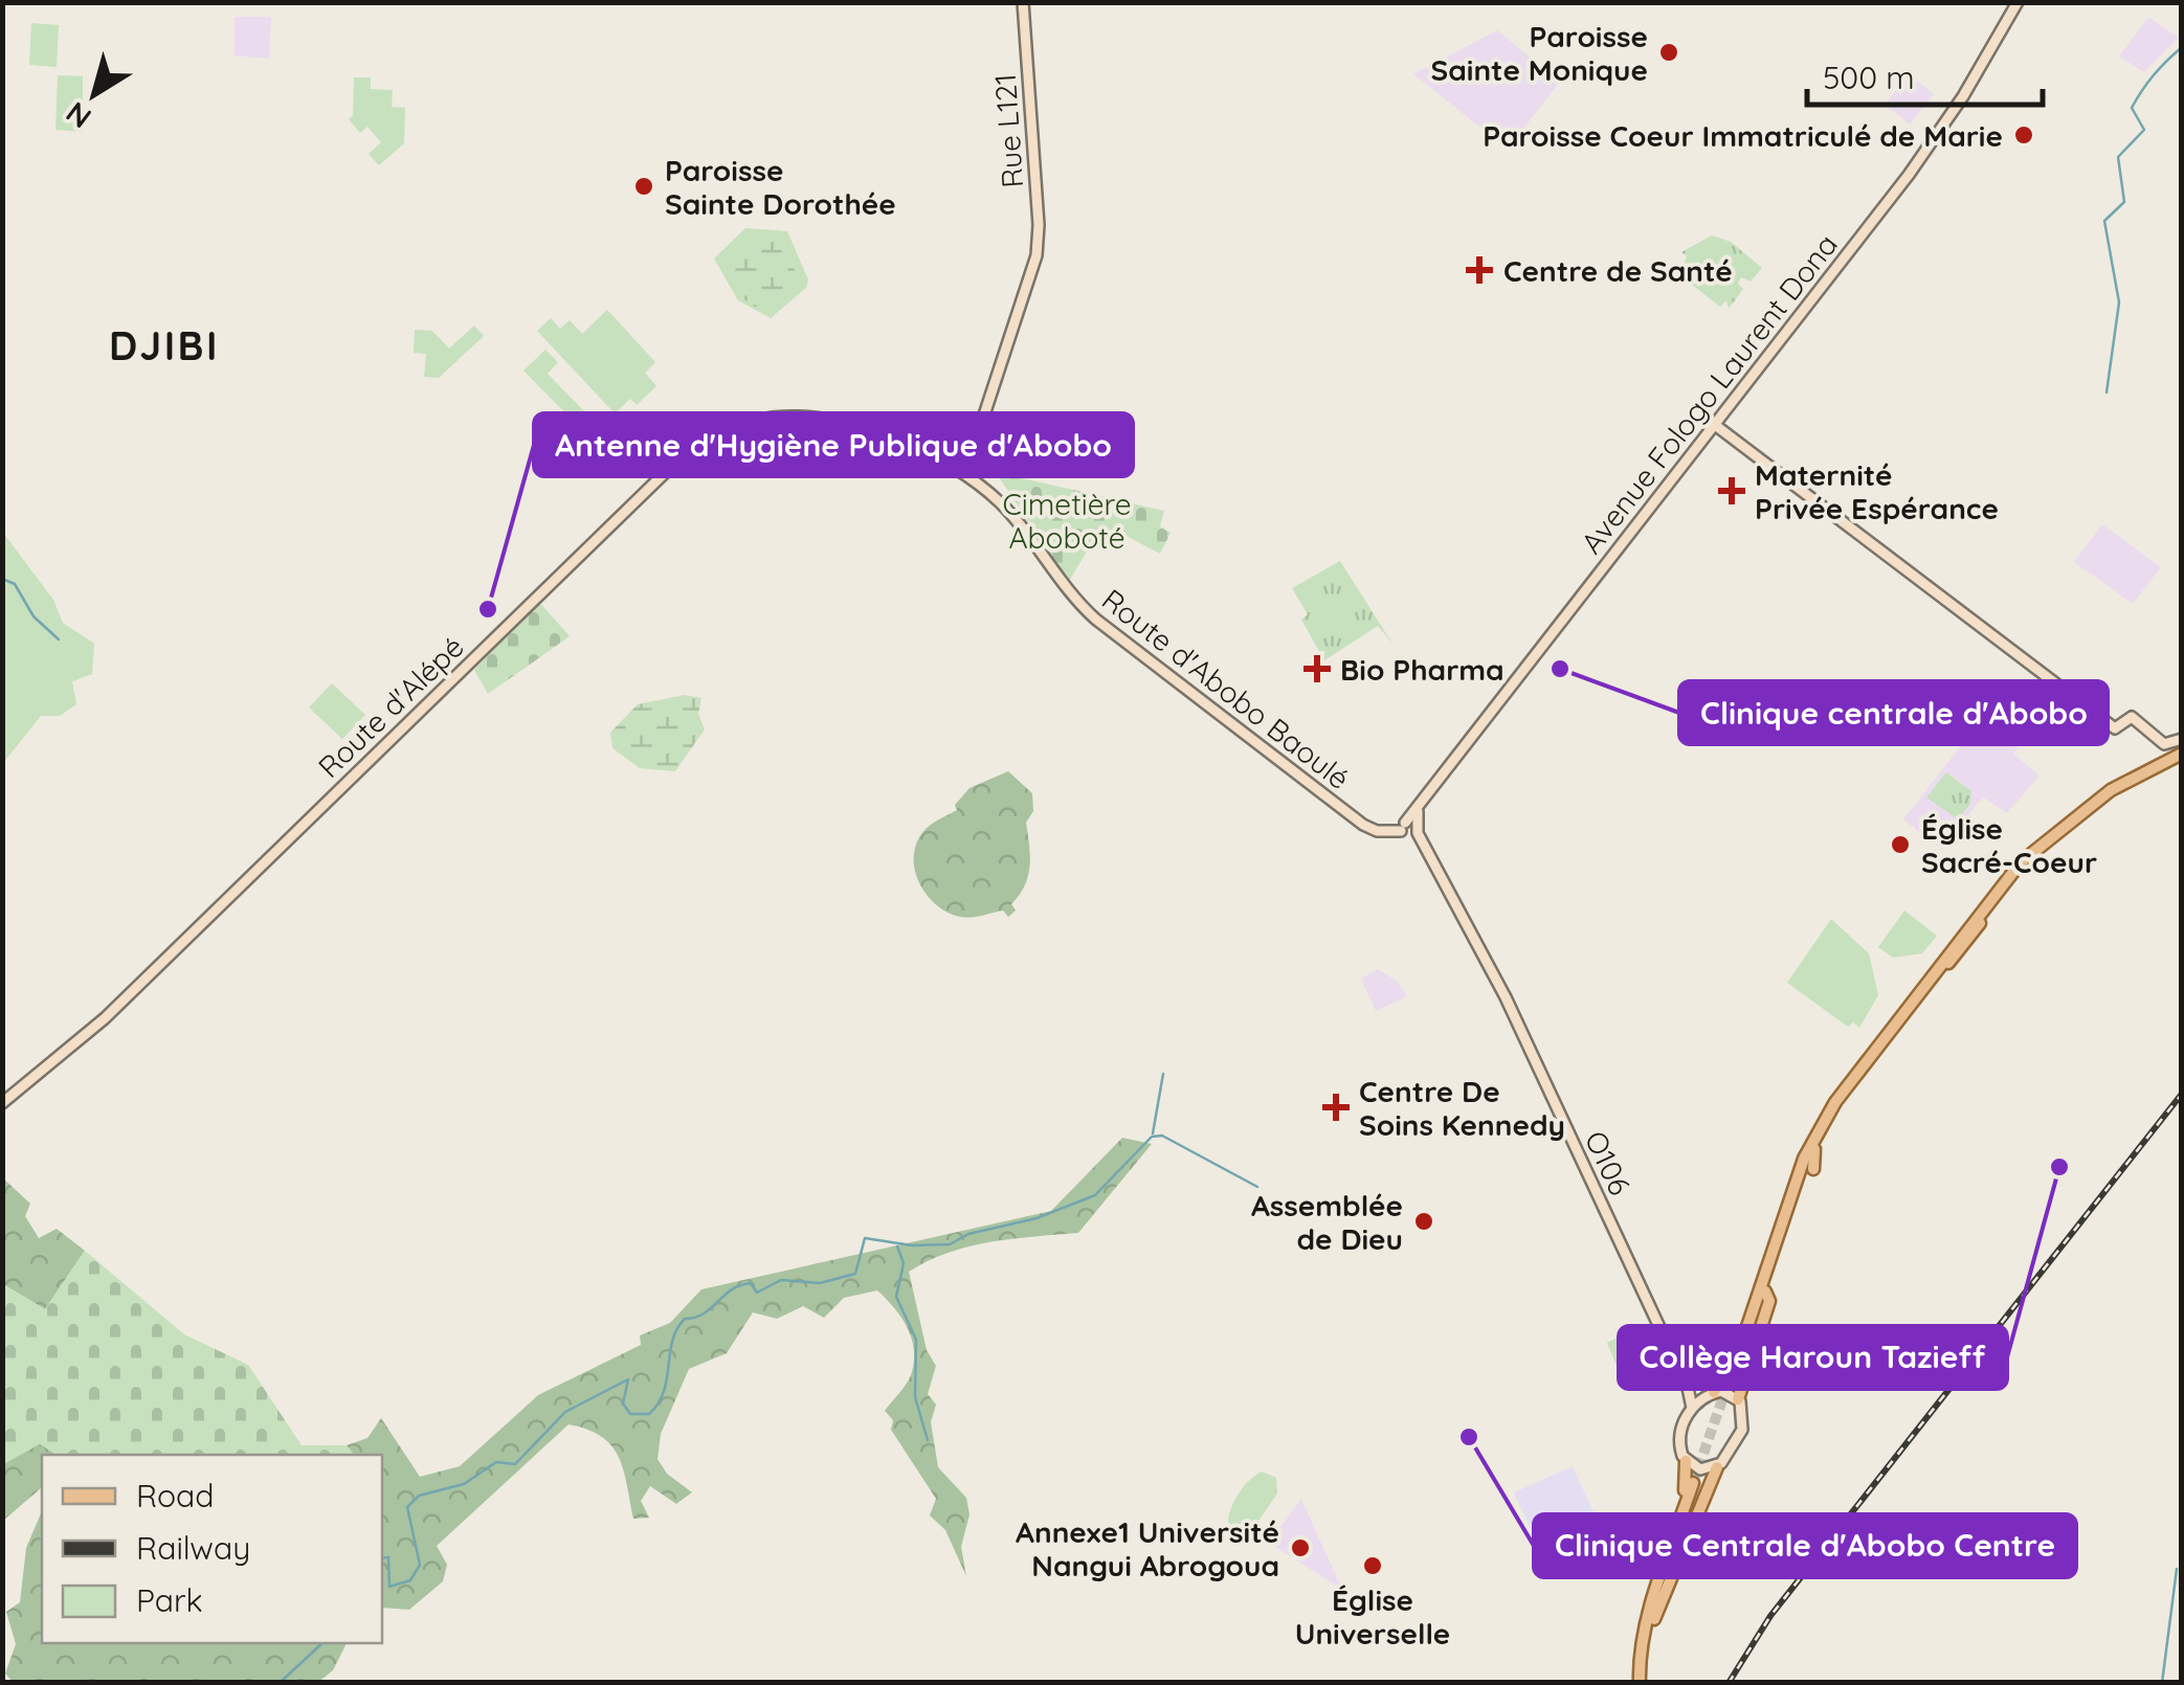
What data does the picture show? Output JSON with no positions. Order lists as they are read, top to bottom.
{
  "streets": {
    "main road": [
      "Rue L121",
      "Avenue Fologo Laurent Dona",
      "Route d'Abobo Baoulé",
      "Route d'Alépé",
      "O106"
    ]
  },
  "crossings": [
    ["Rue L121", "Route d'Abobo Baoulé"],
    ["Rue L121", "Route d'Alépé"],
    ["Avenue Fologo Laurent Dona", "Route d'Abobo Baoulé"],
    ["Avenue Fologo Laurent Dona", "O106"],
    ["Route d'Abobo Baoulé", "Route d'Alépé"],
    ["Route d'Abobo Baoulé", "O106"]
  ],
  "districts": ["DJIBI"],
  "parks": ["Cimetière Aboboté"],
  "places": {
    "other": [
      "Paroisse Sainte Monique",
      "Paroisse Coeur Immatriculé de Marie",
      "Paroisse Sainte Dorothée",
      "Antenne d'Hygiène Publique d'Abobo",
      "Clinique centrale d'Abobo",
      "Église Sacré-Coeur",
      "Collège Haroun Tazieff",
      "Assemblée de Dieu",
      "Clinique Centrale d'Abobo Centre",
      "Annexe1 Université Nangui Abrogoua",
      "Église Universelle"
    ],
    "health": [
      "Centre de Santé",
      "Maternité Privée Espérance",
      "Bio Pharma",
      "Centre De Soins Kennedy"
    ]
  },
  "legend": ["Road", "Railway", "Park"],
  "scale_bar": "500 m",
  "north": "bottom left"
}
